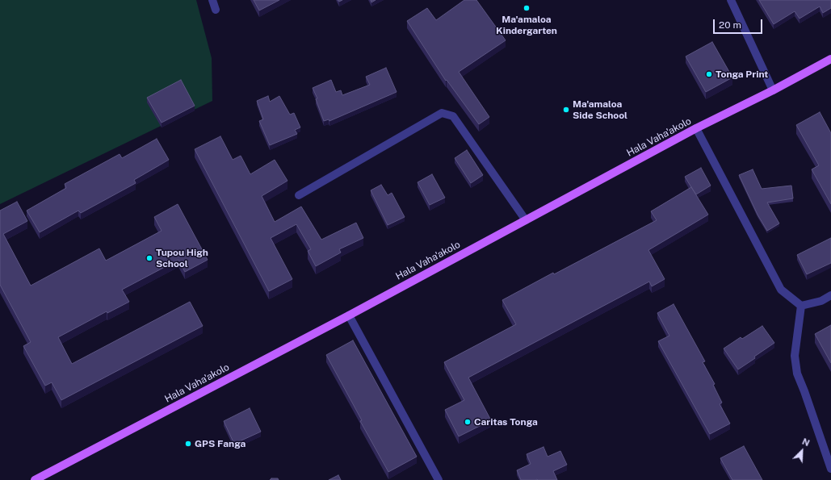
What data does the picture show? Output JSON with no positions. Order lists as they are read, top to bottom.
{
  "streets": {
    "main road": ["Hala Vaha'akolo"]
  },
  "places": [
    "Ma'amaloa Kindergarten",
    "Tonga Print",
    "Ma'amaloa Side School",
    "Tupou High School",
    "Caritas Tonga",
    "GPS Fanga"
  ],
  "scale_bar": "20 m",
  "north": "top right"
}
